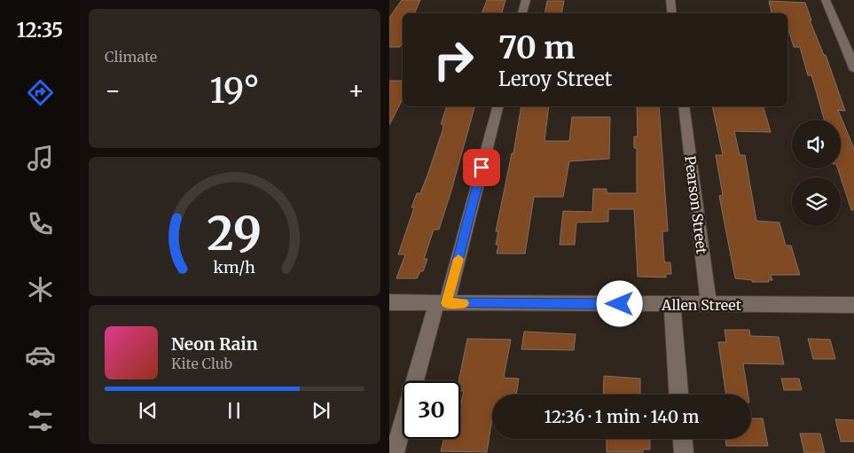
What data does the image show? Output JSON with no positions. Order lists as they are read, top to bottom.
{
  "streets": {
    "street": ["Pearson Street", "Allen Street"]
  },
  "crossings": [
    ["Pearson Street", "Allen Street"]
  ],
  "page": {
    "tabs": "12:35",
    "tile": "Climate",
    "turn": ["70 m", "Leroy Street"],
    "heat": ["−", "19°", "+"],
    "song": ["Neon Rain", "Kite Club"],
    "limit": "30",
    "trip": "12:36 · 1 min · 140 m",
    "gauge": ["29", "km/h"]
  }
}
